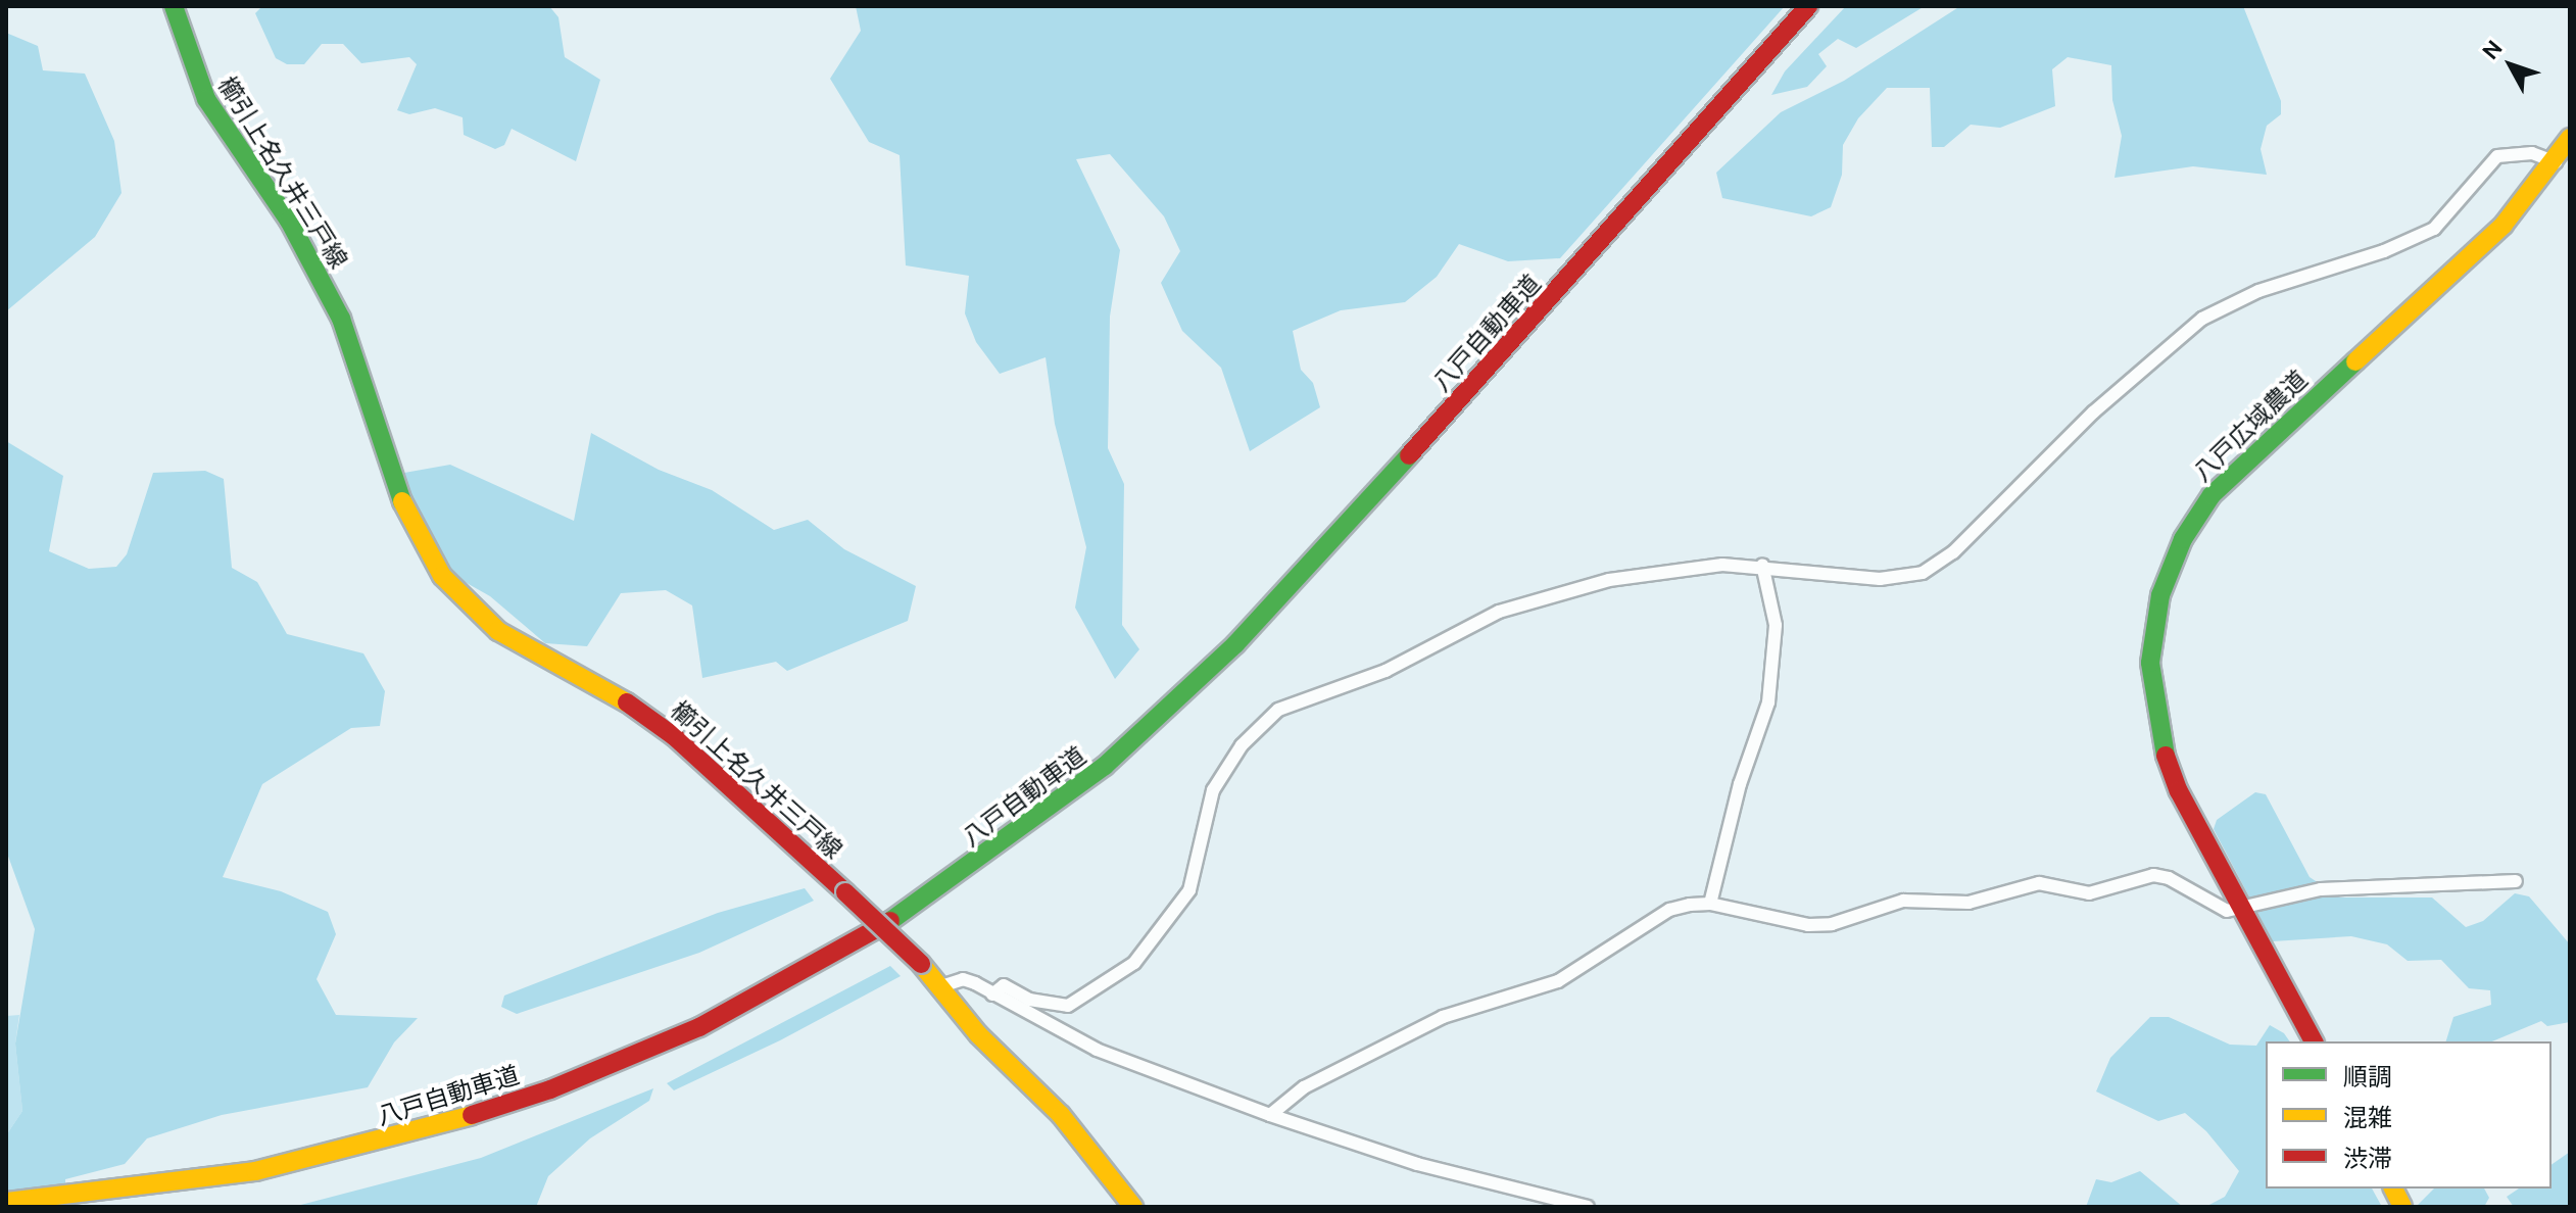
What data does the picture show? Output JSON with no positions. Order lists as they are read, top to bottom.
{
  "streets": {
    "main road": ["櫛引上名久井三戸線", "八戸自動車道", "八戸広域農道"]
  },
  "legend": ["順調", "混雑", "渋滞"],
  "north": "top left"
}
